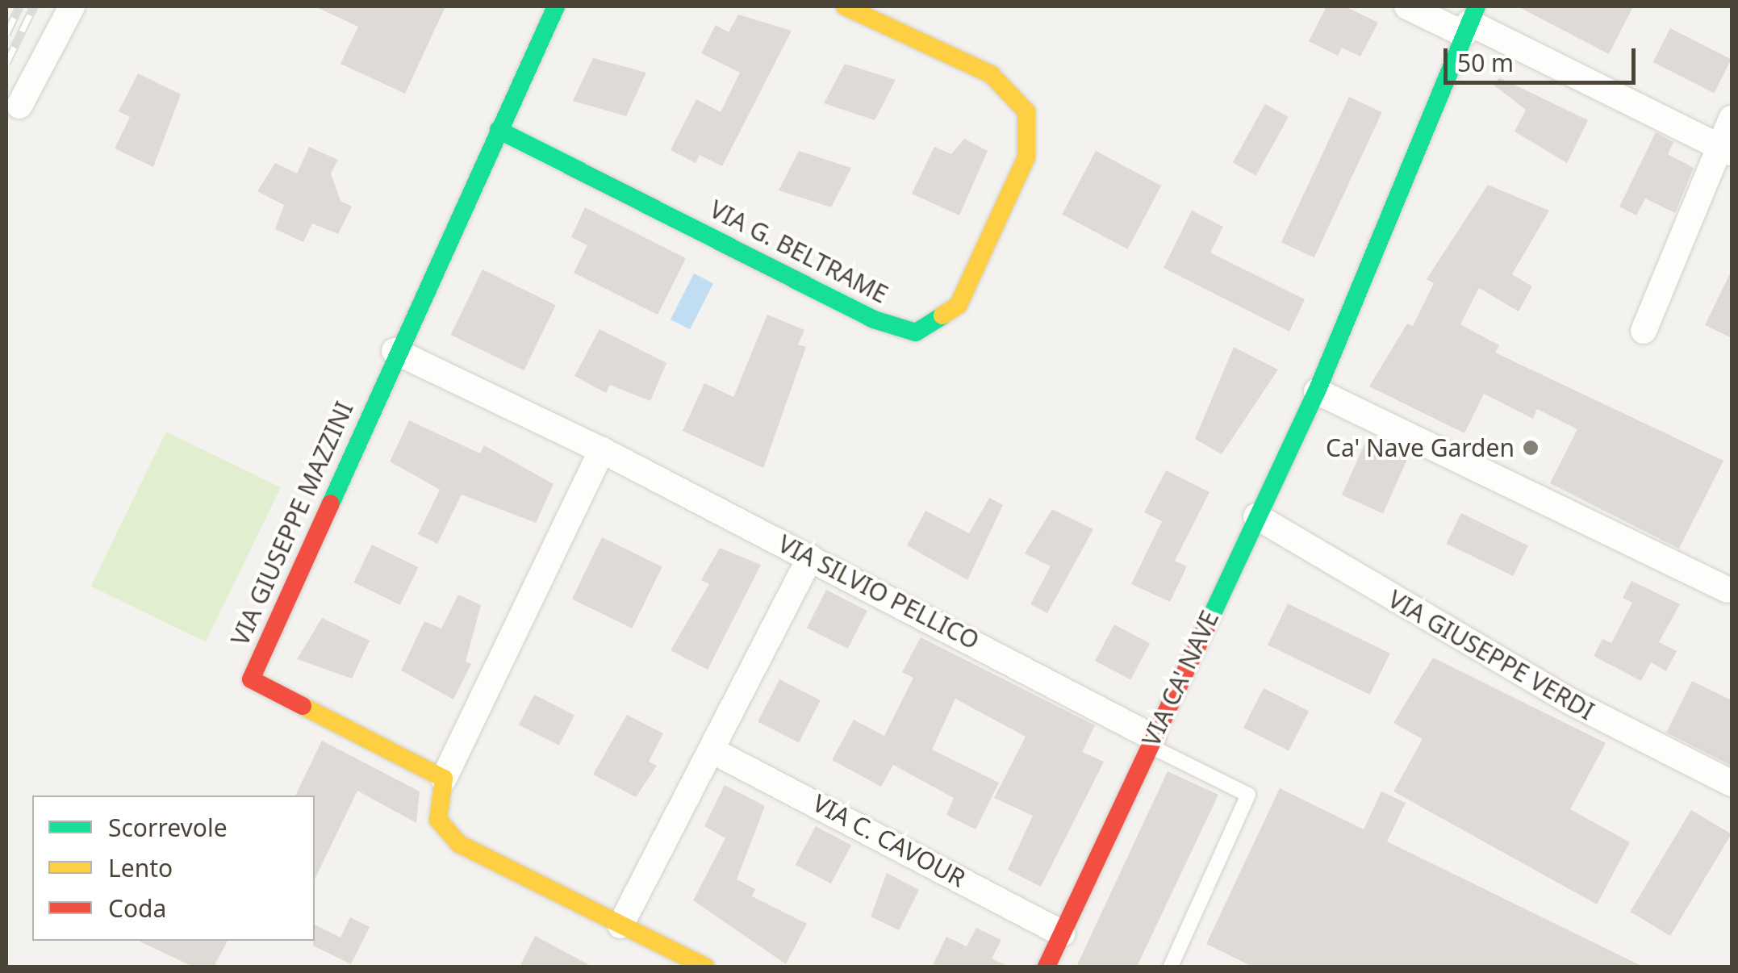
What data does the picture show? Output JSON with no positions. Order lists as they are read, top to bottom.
{
  "streets": {
    "street": [
      "VIA G. BELTRAME",
      "VIA GIUSEPPE MAZZINI",
      "VIA SILVIO PELLICO",
      "VIA GIUSEPPE VERDI",
      "VIA CA' NAVE",
      "VIA C. CAVOUR"
    ]
  },
  "crossings": [
    ["VIA G. BELTRAME", "VIA GIUSEPPE MAZZINI"],
    ["VIA GIUSEPPE MAZZINI", "VIA SILVIO PELLICO"],
    ["VIA SILVIO PELLICO", "VIA CA' NAVE"],
    ["VIA GIUSEPPE VERDI", "VIA CA' NAVE"],
    ["VIA CA' NAVE", "VIA C. CAVOUR"]
  ],
  "places": ["Ca' Nave Garden"],
  "legend": ["Scorrevole", "Lento", "Coda"],
  "scale_bar": "50 m"
}
